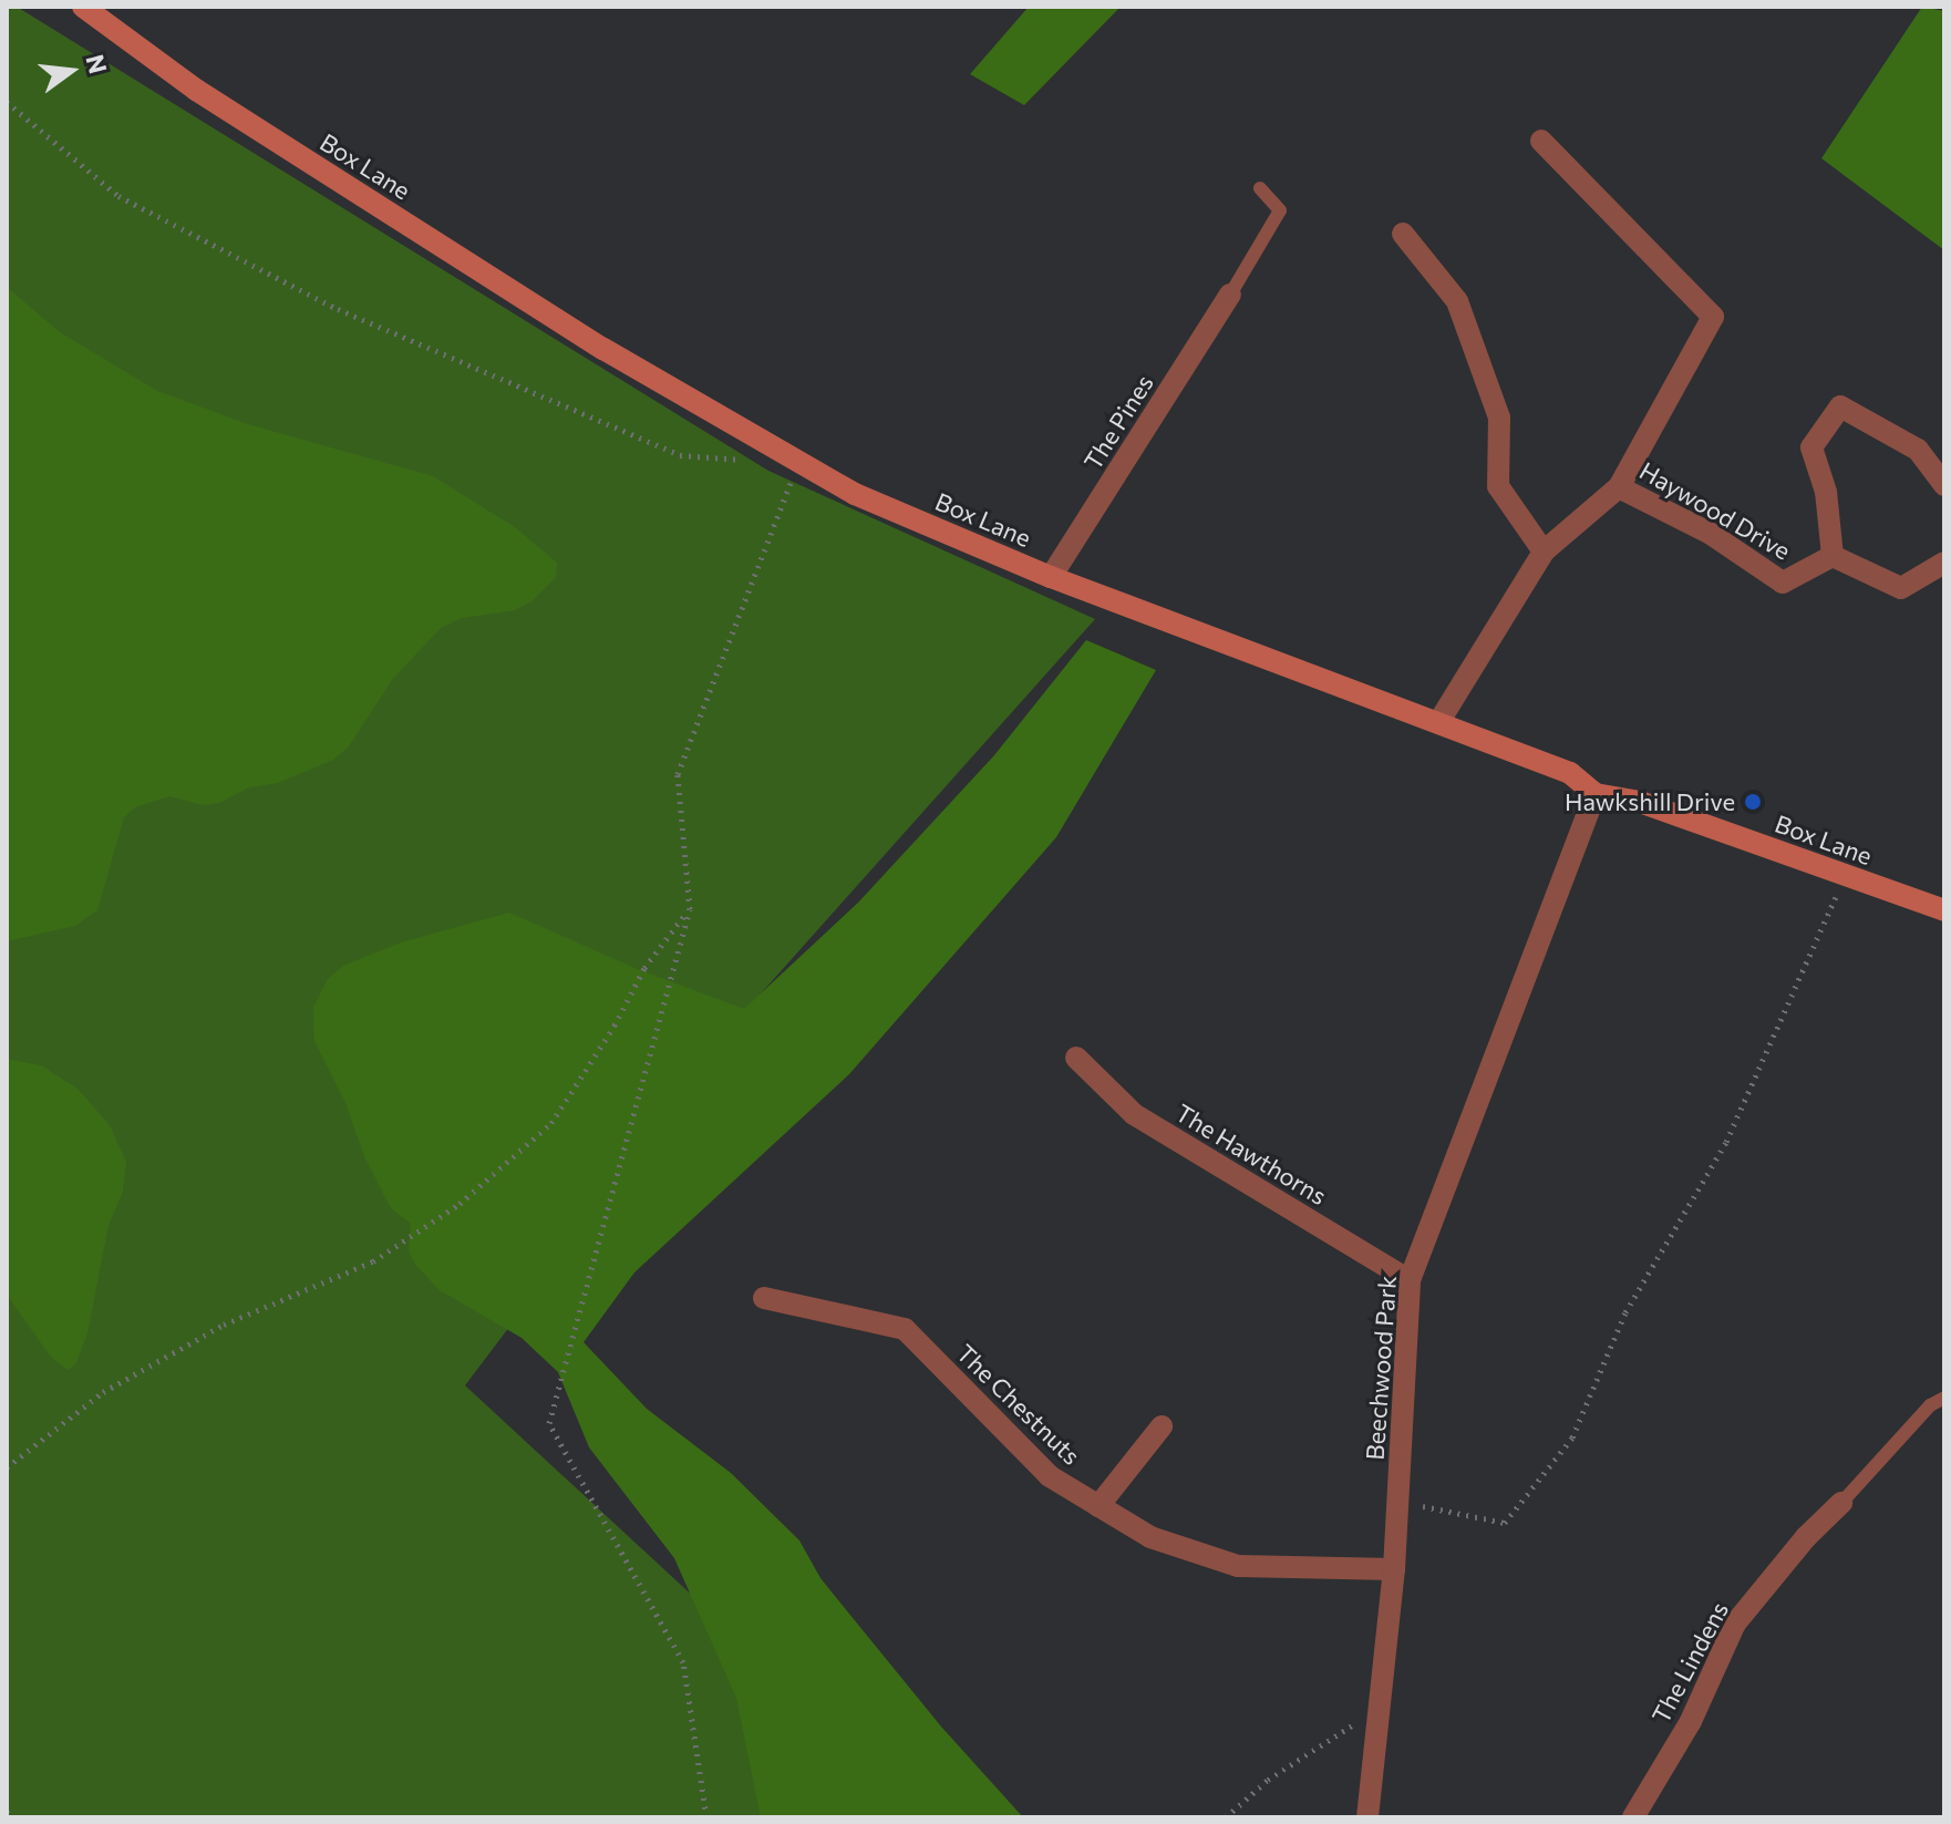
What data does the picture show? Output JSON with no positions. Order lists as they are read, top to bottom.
{
  "streets": {
    "main road": ["Box Lane"],
    "street": [
      "The Pines",
      "Haywood Drive",
      "The Hawthorns",
      "Beechwood Park",
      "The Chestnuts",
      "The Lindens"
    ]
  },
  "crossings": [
    ["Box Lane", "The Pines"],
    ["Box Lane", "Beechwood Park"],
    ["The Hawthorns", "Beechwood Park"],
    ["Beechwood Park", "The Chestnuts"]
  ],
  "places": ["Hawkshill Drive"],
  "north": "right"
}
